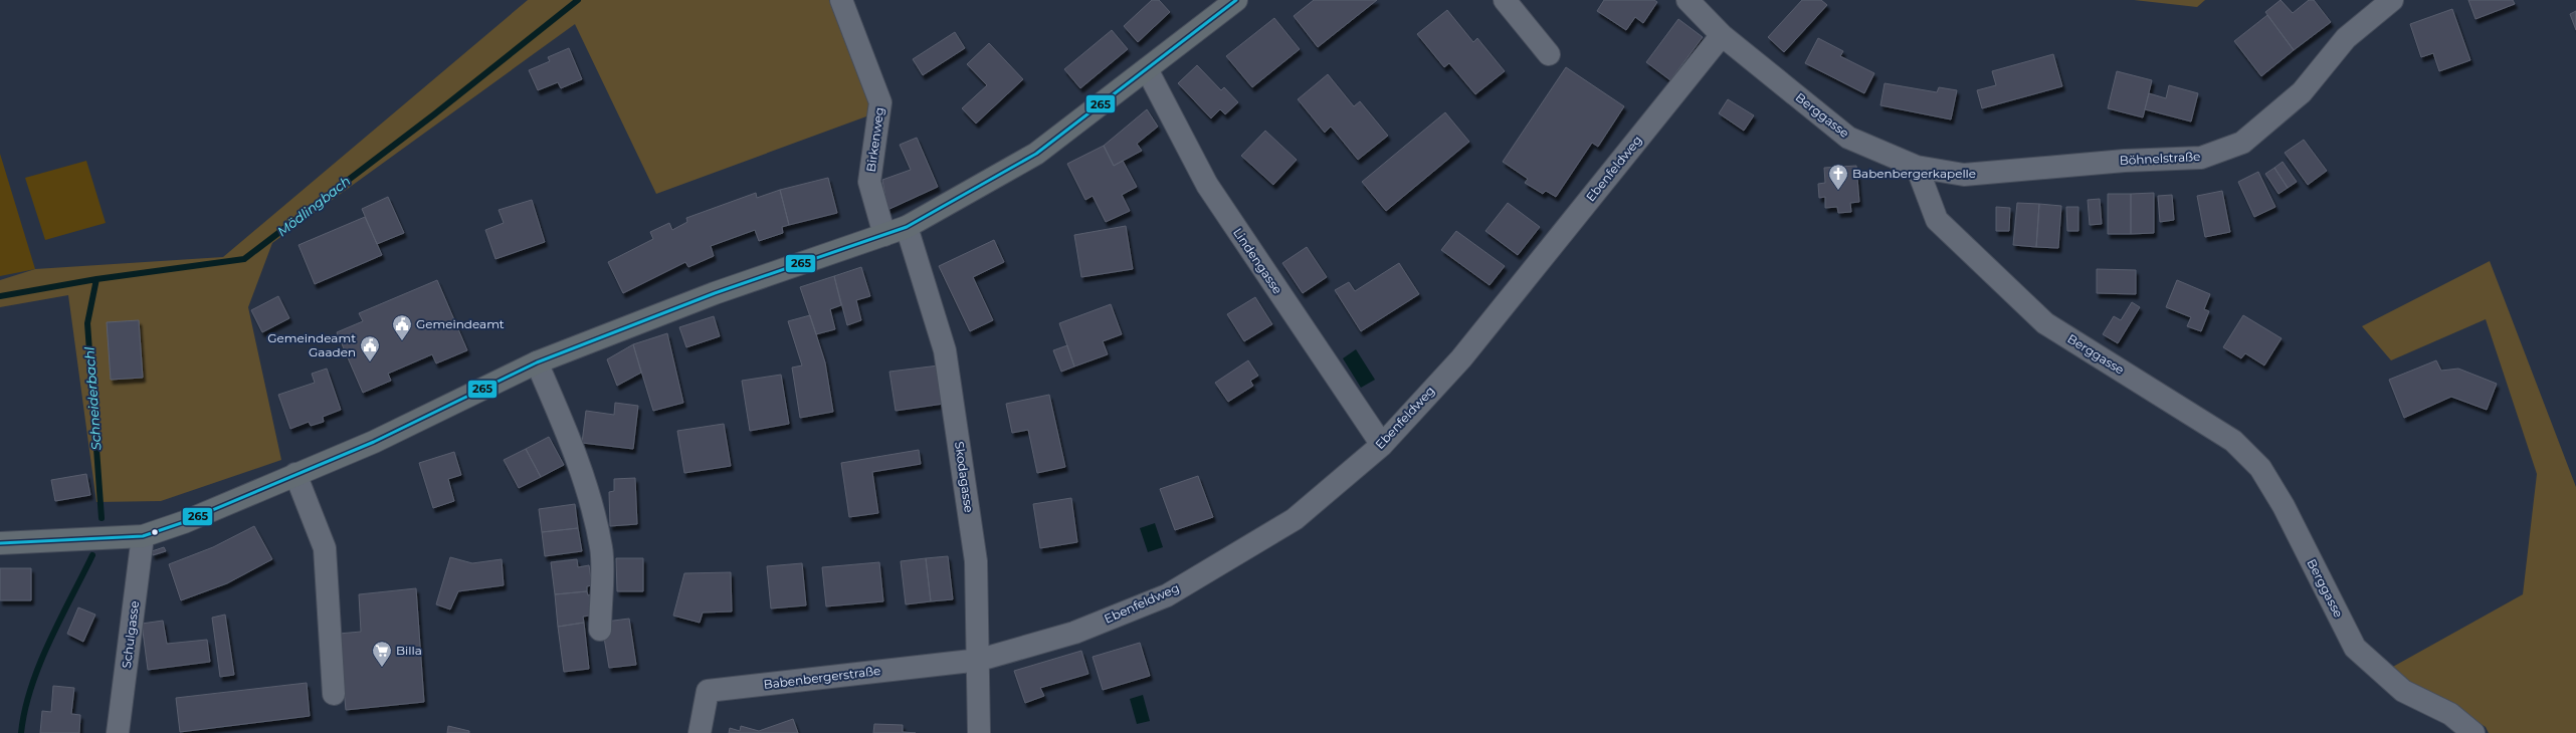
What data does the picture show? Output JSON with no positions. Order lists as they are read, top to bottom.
{
  "streets": {
    "street": [
      "Berggasse",
      "Birkenweg",
      "Böhnelstraße",
      "Ebenfeldweg",
      "Lindengasse",
      "Skodagasse",
      "Schulgasse",
      "Babenbergerstraße"
    ]
  },
  "crossings": [
    ["Berggasse", "Böhnelstraße"],
    ["Berggasse", "Ebenfeldweg"],
    ["Ebenfeldweg", "Lindengasse"],
    ["Ebenfeldweg", "Skodagasse"],
    ["Ebenfeldweg", "Babenbergerstraße"],
    ["Skodagasse", "Babenbergerstraße"]
  ],
  "water": ["Mödlingbach", "Schneiderbachl"],
  "places": {
    "church": ["Babenbergerkapelle"],
    "public building": ["Gemeindeamt", "Gemeindeamt Gaaden"],
    "supermarket": ["Billa"]
  },
  "lines": ["transit line 265"]
}
